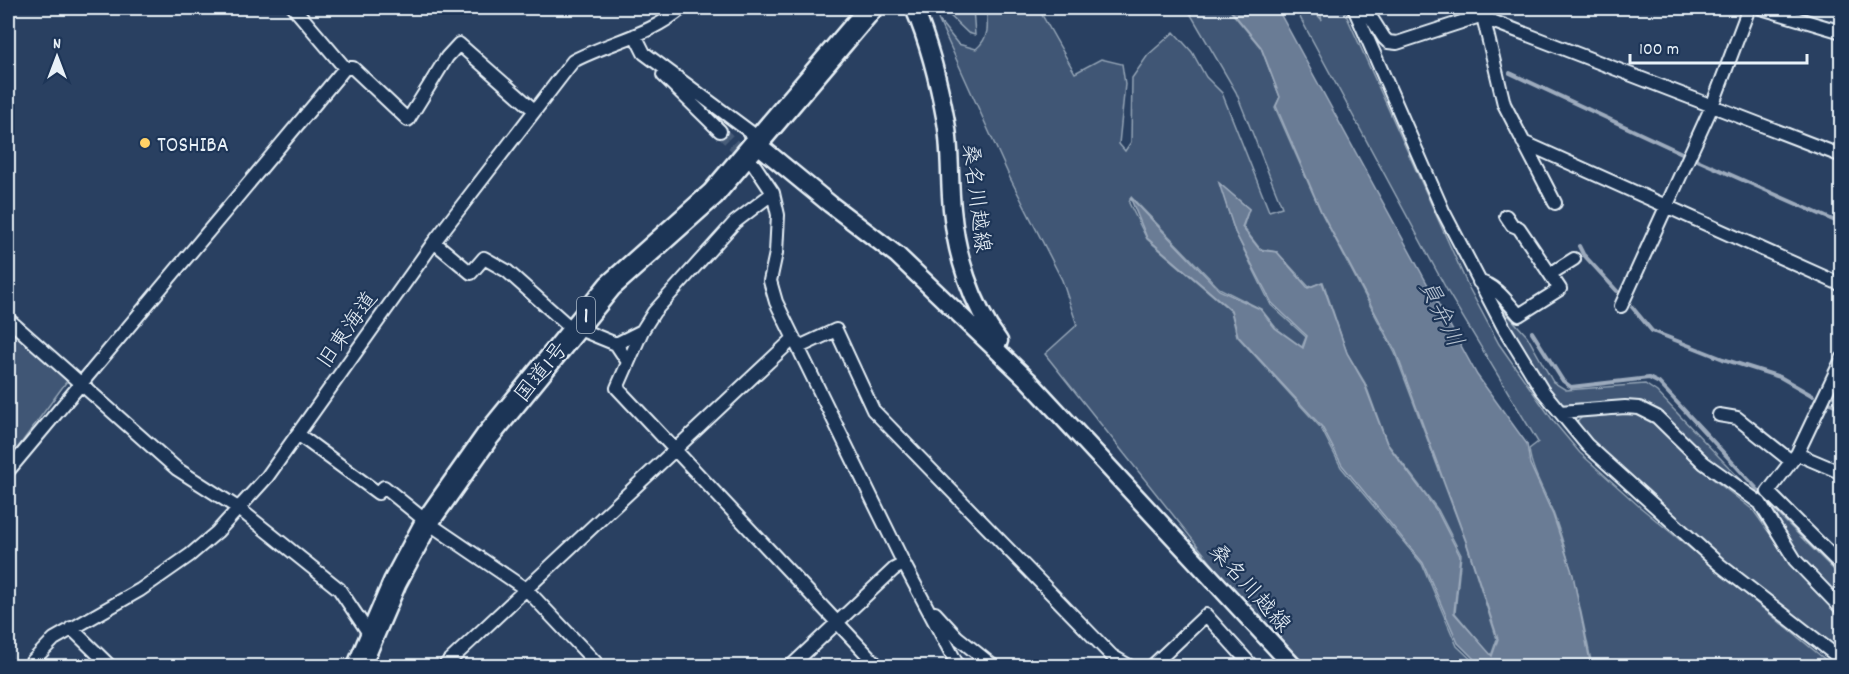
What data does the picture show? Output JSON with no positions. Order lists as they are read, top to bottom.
{
  "streets": {
    "highway": ["1", "国道1号"],
    "main road": ["桑名川越線"],
    "street": ["旧東海道"]
  },
  "crossings": [
    ["桑名川越線", "国道1号"]
  ],
  "water": ["員弁川"],
  "places": ["TOSHIBA"],
  "scale_bar": "100 m",
  "north": "top"
}
